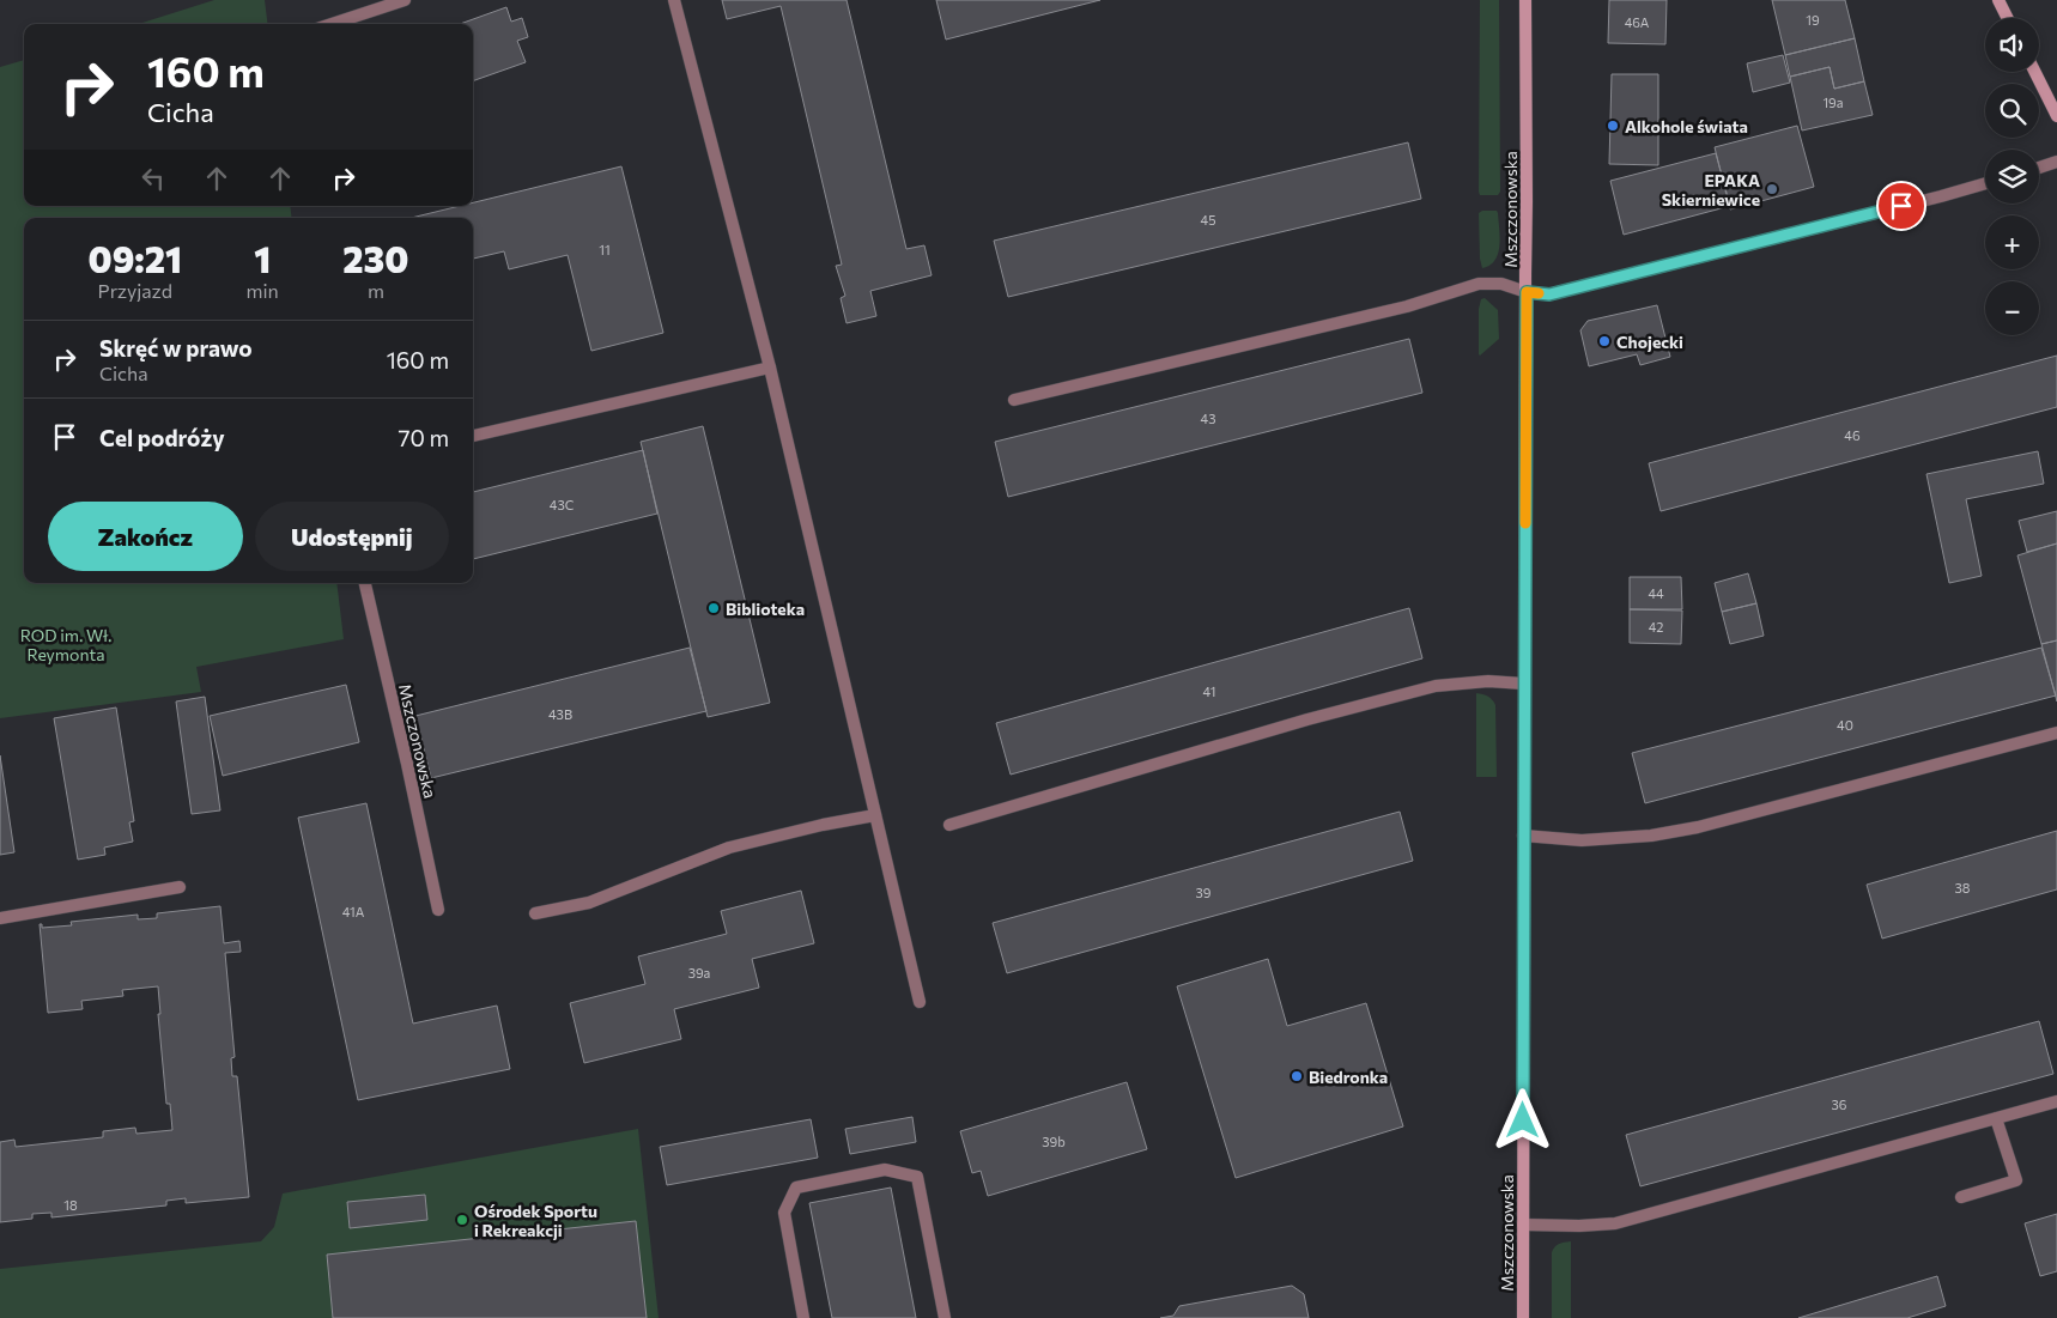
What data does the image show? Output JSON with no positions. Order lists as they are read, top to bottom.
{
  "streets": {
    "street": ["Mszczonowska"]
  },
  "parks": ["ROD im. Wł. Reymonta"],
  "places": [
    "Alkohole świata",
    "EPAKA Skierniewice",
    "Chojecki",
    "Biblioteka",
    "Biedronka",
    "Ośrodek Sportu i Rekreakcji"
  ],
  "house_numbers": [
    "19",
    "46A",
    "19a",
    "45",
    "11",
    "43",
    "46",
    "43C",
    "44",
    "42",
    "41",
    "43B",
    "40",
    "38",
    "39",
    "41A",
    "39a",
    "36",
    "39b",
    "18"
  ],
  "page": {
    "map_buttons": ["+", "−"],
    "turn": ["160 m", "Cicha"],
    "eta": [
      "09:21",
      "Przyjazd",
      "1",
      "min",
      "230",
      "m"
    ],
    "list": [
      {
        "name": "Skręć w prawo",
        "note": "Cicha",
        "value": "160 m"
      },
      {
        "name": "Cel podróży",
        "value": "70 m"
      }
    ],
    "buttons": ["Zakończ", "Udostępnij"]
  }
}
